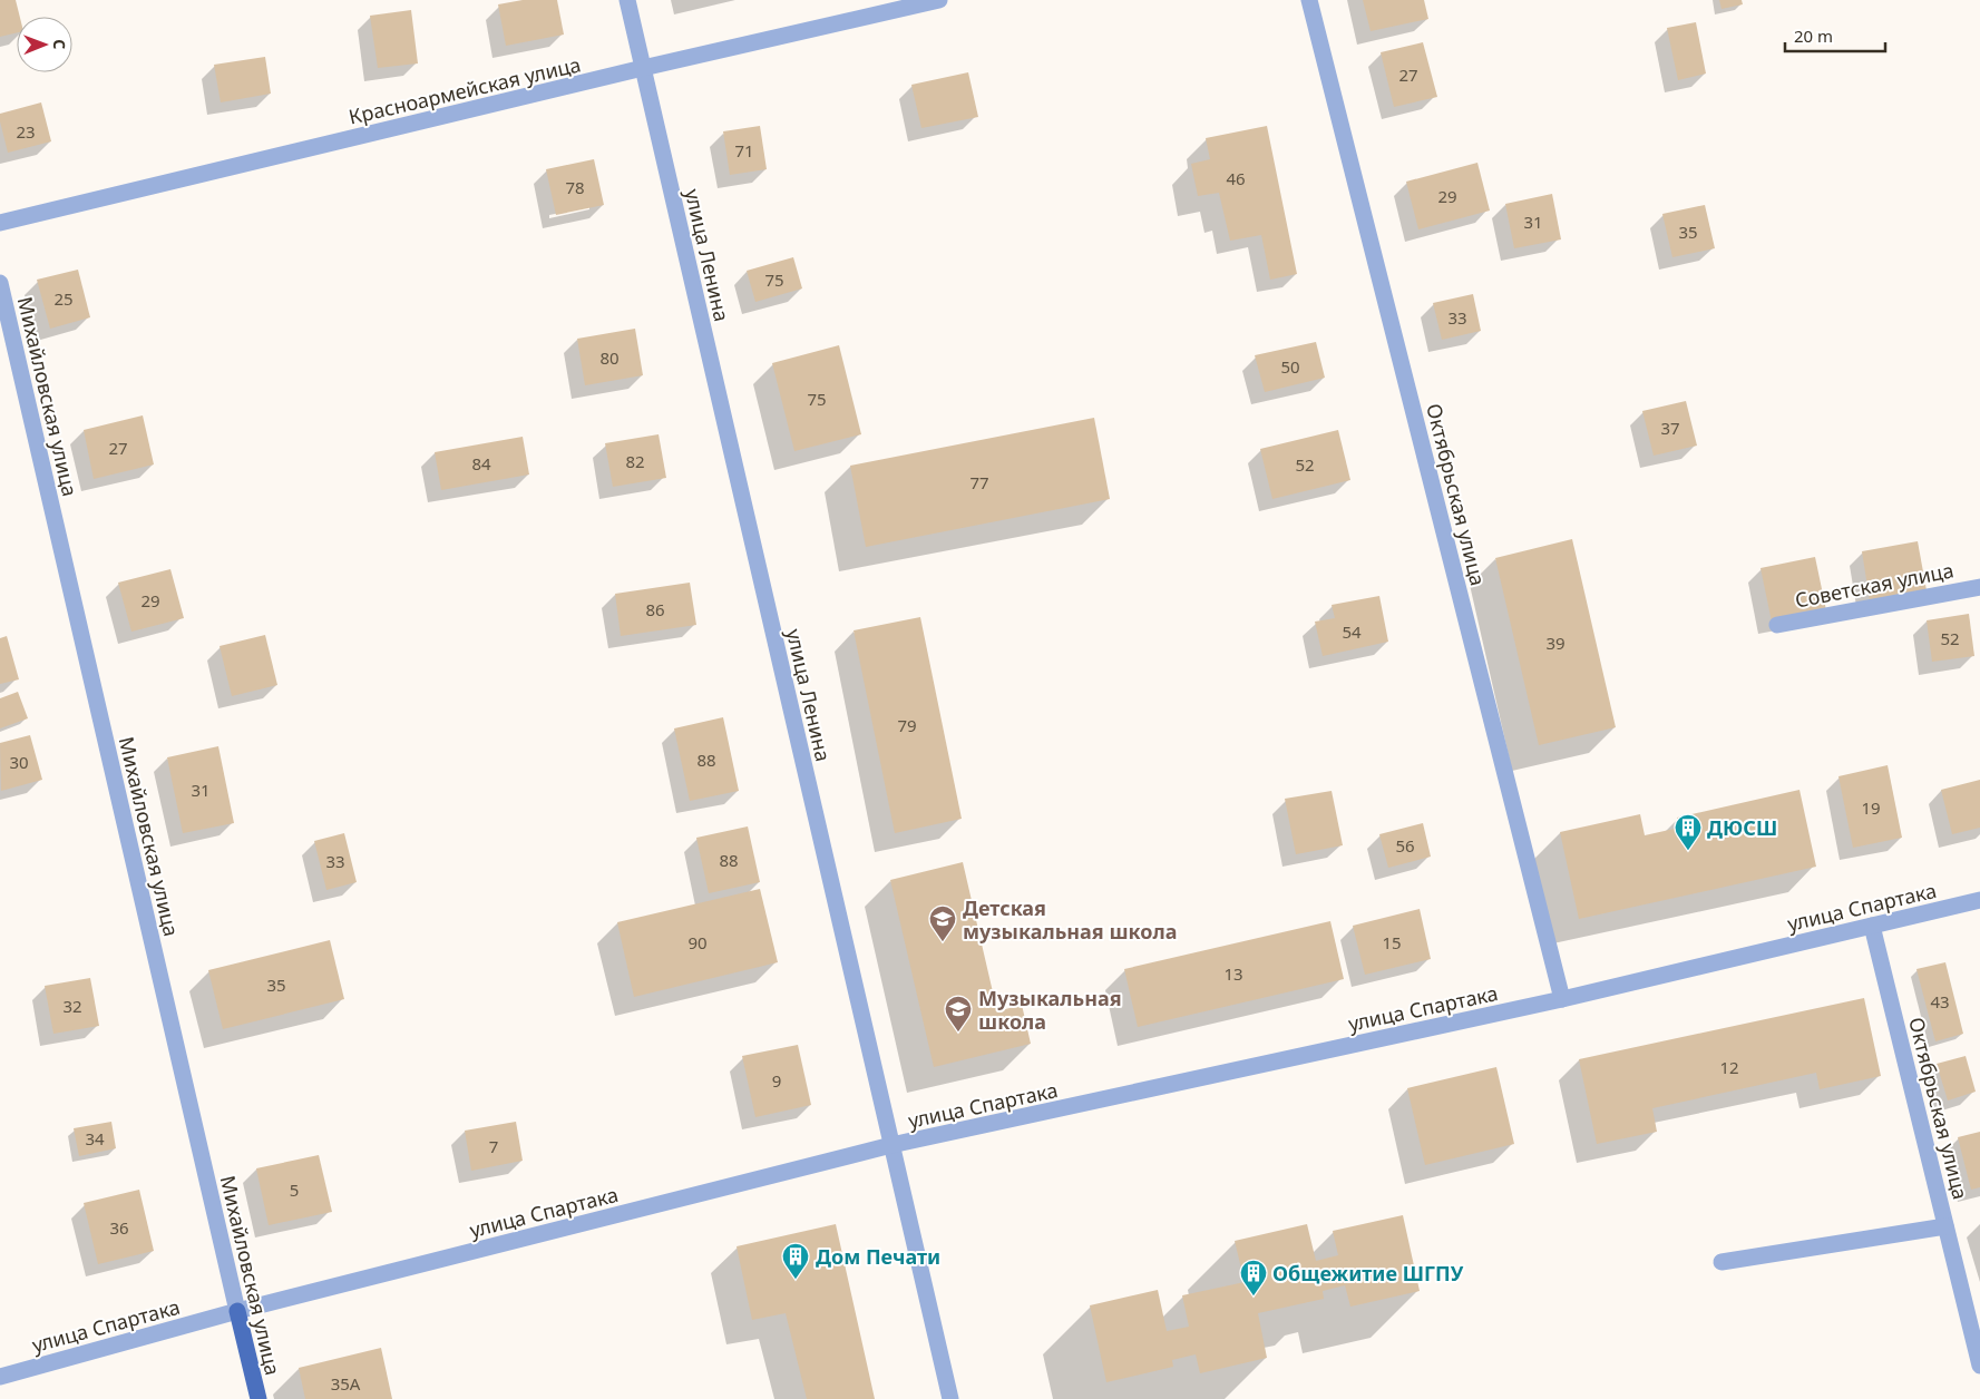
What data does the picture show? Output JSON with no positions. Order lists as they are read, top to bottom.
{
  "streets": {
    "main road": ["Михайловская улица"],
    "street": [
      "Красноармейская улица",
      "улица Ленина",
      "Октябрьская улица",
      "Советская улица",
      "улица Спартака"
    ]
  },
  "crossings": [
    ["Красноармейская улица", "улица Ленина"],
    ["улица Ленина", "улица Спартака"],
    ["Михайловская улица", "улица Спартака"],
    ["Октябрьская улица", "улица Спартака"]
  ],
  "places": {
    "building": ["ДЮСШ", "Дом Печати", "Общежитие ШГПУ"],
    "school or university": ["Детская музыкальная школа", "Музыкальная школа"]
  },
  "house_numbers": [
    "27",
    "23",
    "71",
    "46",
    "78",
    "29",
    "31",
    "35",
    "75",
    "25",
    "33",
    "80",
    "50",
    "75",
    "37",
    "27",
    "82",
    "84",
    "52",
    "77",
    "29",
    "86",
    "54",
    "52",
    "39",
    "79",
    "88",
    "30",
    "31",
    "19",
    "56",
    "88",
    "33",
    "90",
    "15",
    "13",
    "35",
    "43",
    "32",
    "12",
    "9",
    "34",
    "7",
    "5",
    "36",
    "35А"
  ],
  "scale_bar": "20 m",
  "north": "right"
}
